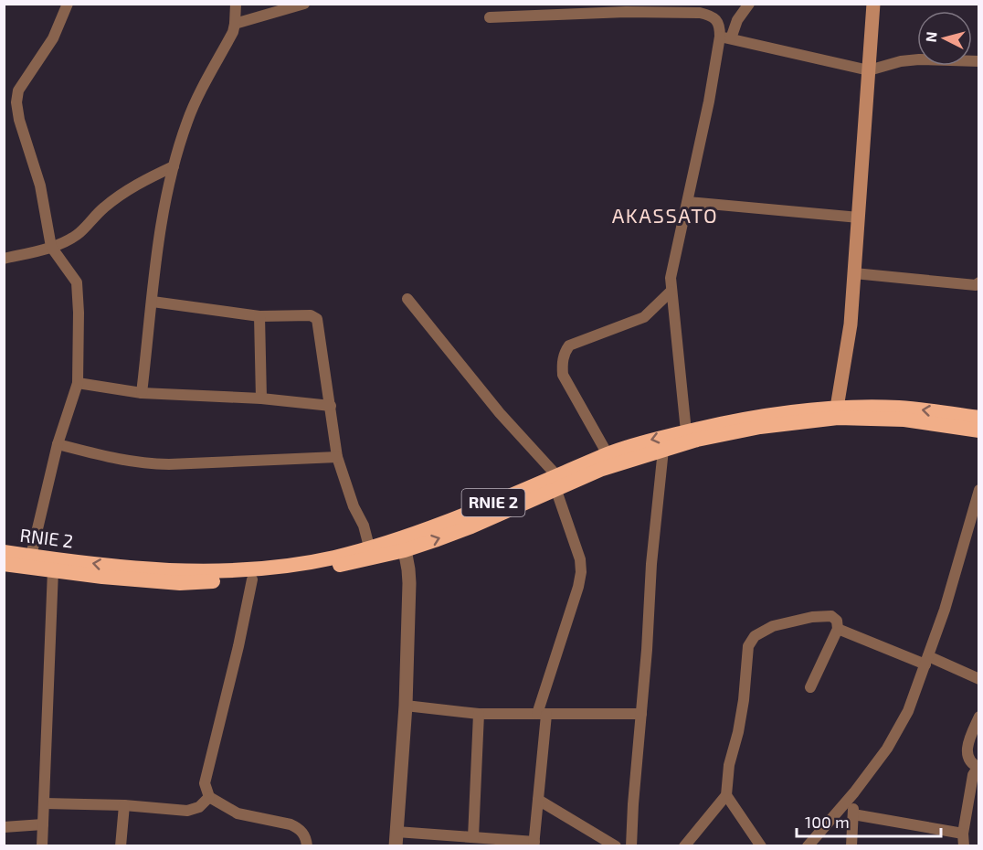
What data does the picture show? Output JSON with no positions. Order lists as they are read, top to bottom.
{
  "streets": {
    "highway": ["RNIE 2"]
  },
  "districts": ["AKASSATO"],
  "scale_bar": "100 m",
  "north": "left"
}
